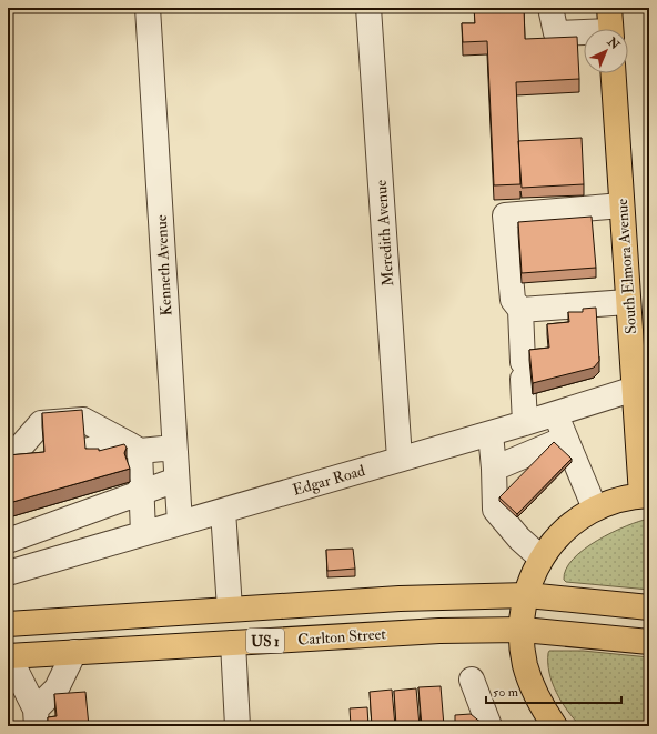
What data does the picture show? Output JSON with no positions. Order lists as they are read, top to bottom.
{
  "streets": {
    "main road": ["South Elmora Avenue", "Carlton Street", "US 1"],
    "street": ["Meredith Avenue", "Kenneth Avenue", "Edgar Road"]
  },
  "crossings": [
    ["Meredith Avenue", "Edgar Road"],
    ["Kenneth Avenue", "Edgar Road"],
    ["South Elmora Avenue", "Edgar Road"]
  ],
  "scale_bar": "50 m",
  "north": "top right"
}
